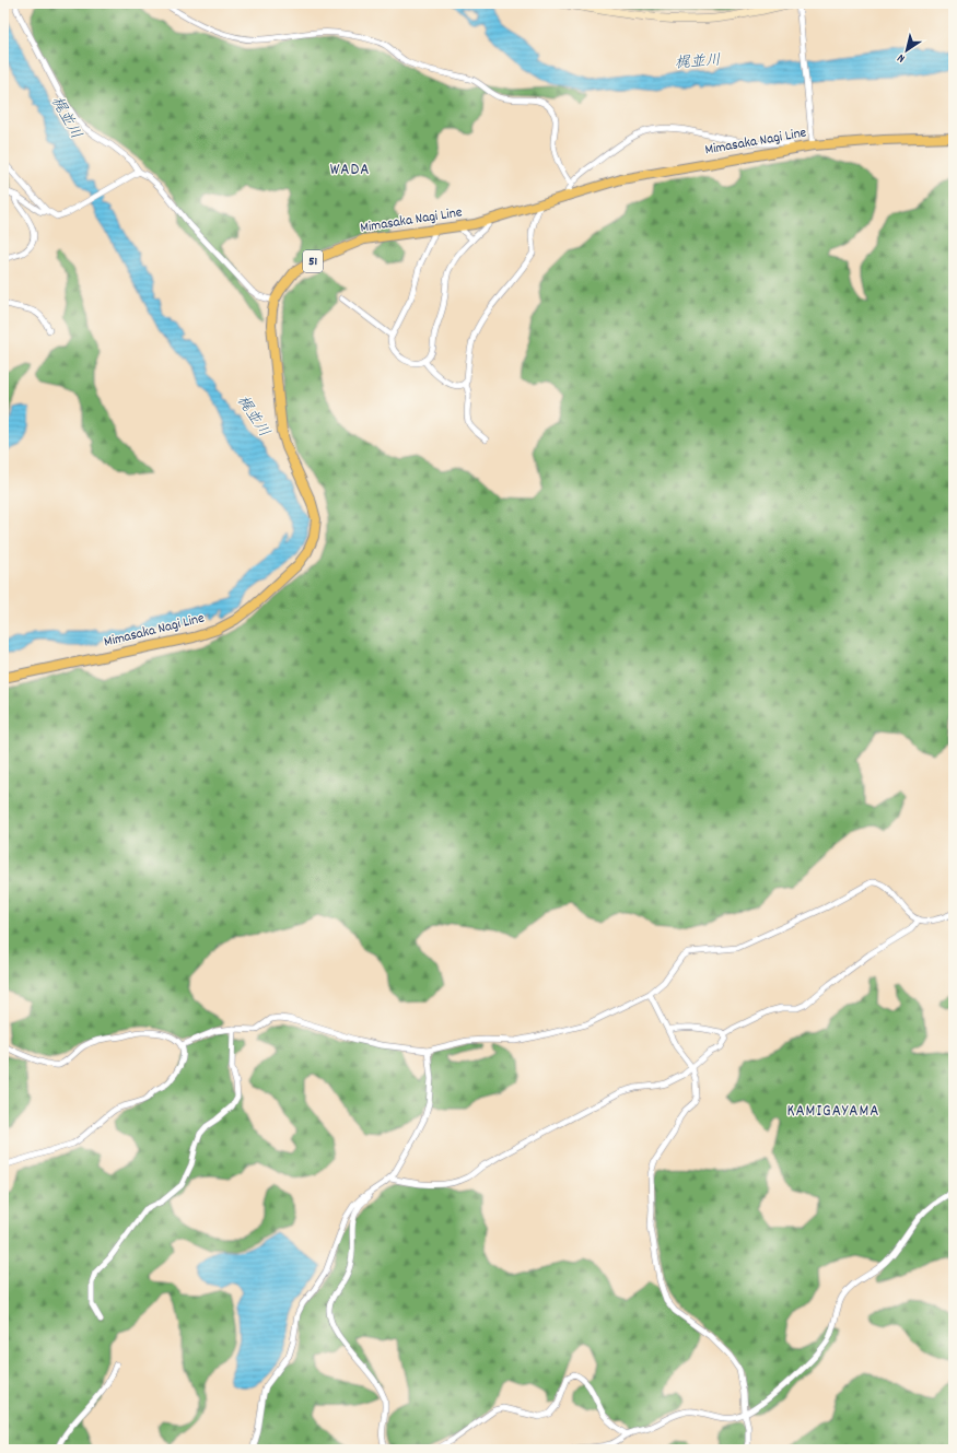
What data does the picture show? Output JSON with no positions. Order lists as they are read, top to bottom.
{
  "streets": {
    "main road": ["Mimasaka Nagi Line", "51"]
  },
  "districts": ["WADA", "KAMIGAYAMA"],
  "water": ["梶並川"],
  "north": "bottom left"
}
